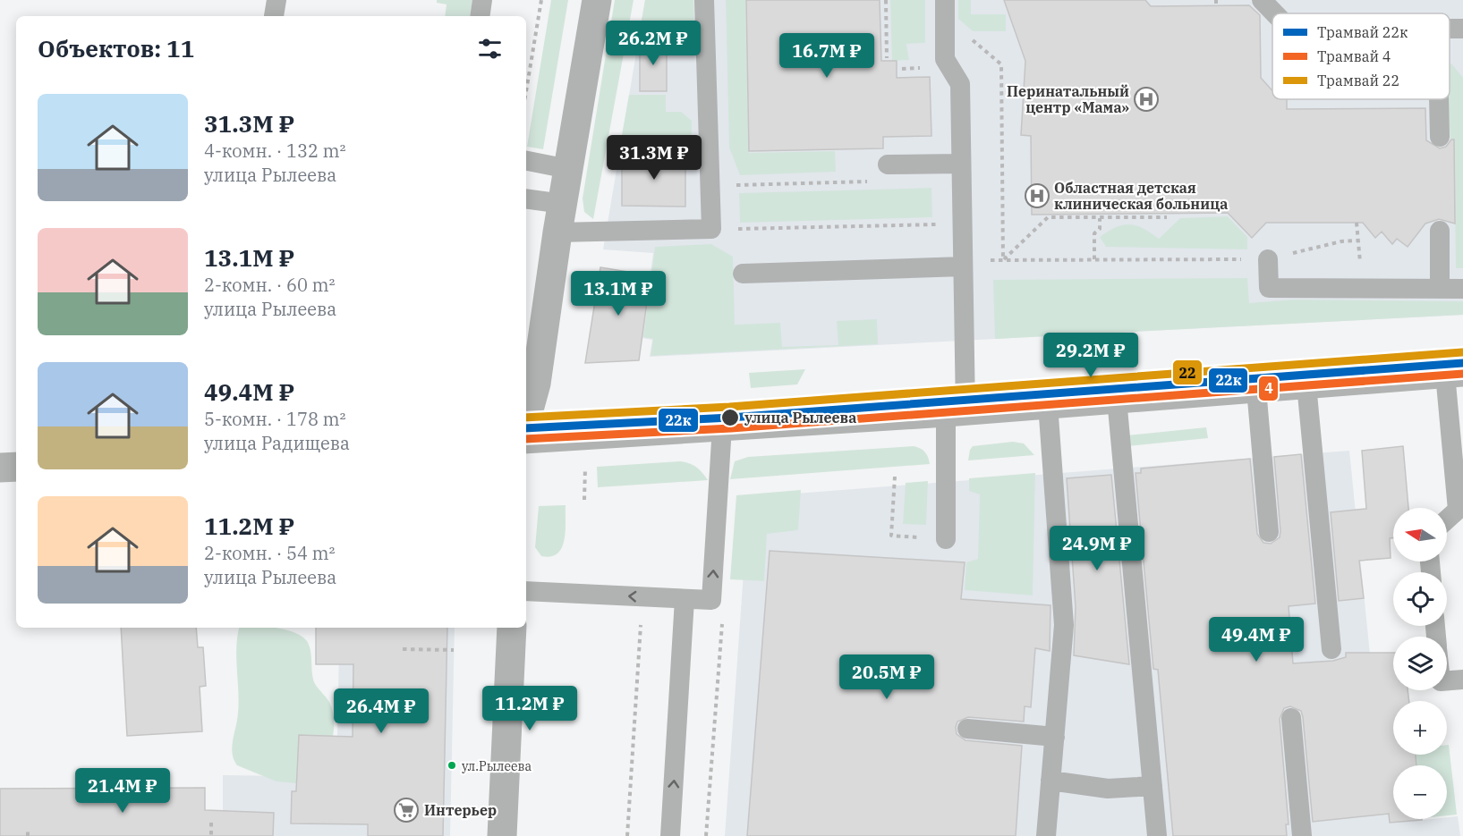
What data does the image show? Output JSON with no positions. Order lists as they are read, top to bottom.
{
  "places": {
    "hospital": ["Перинатальный центр «Мама»", "Областная детская клиническая больница"],
    "other": ["улица Рылеева", "ул.Рылеева"],
    "supermarket": ["Интерьер"]
  },
  "lines": ["tram line 22", "tram line 22к", "tram line 4"],
  "legend": ["Трамвай 22к", "Трамвай 4", "Трамвай 22"],
  "north": "left",
  "page": {
    "heading": "Объектов: 11",
    "price": [
      "26.2M ₽",
      "16.7M ₽",
      "31.3M ₽",
      "13.1M ₽",
      "29.2M ₽",
      "24.9M ₽",
      "49.4M ₽",
      "20.5M ₽",
      "11.2M ₽",
      "26.4M ₽",
      "21.4M ₽"
    ],
    "list": [
      {
        "name": "31.3M ₽",
        "note": "4-комн. · 132 m² · улица Рылеева"
      },
      {
        "name": "13.1M ₽",
        "note": "2-комн. · 60 m² · улица Рылеева"
      },
      {
        "name": "49.4M ₽",
        "note": "5-комн. · 178 m² · улица Радищева"
      },
      {
        "name": "11.2M ₽",
        "note": "2-комн. · 54 m² · улица Рылеева"
      }
    ],
    "map_buttons": ["+", "−"]
  }
}
